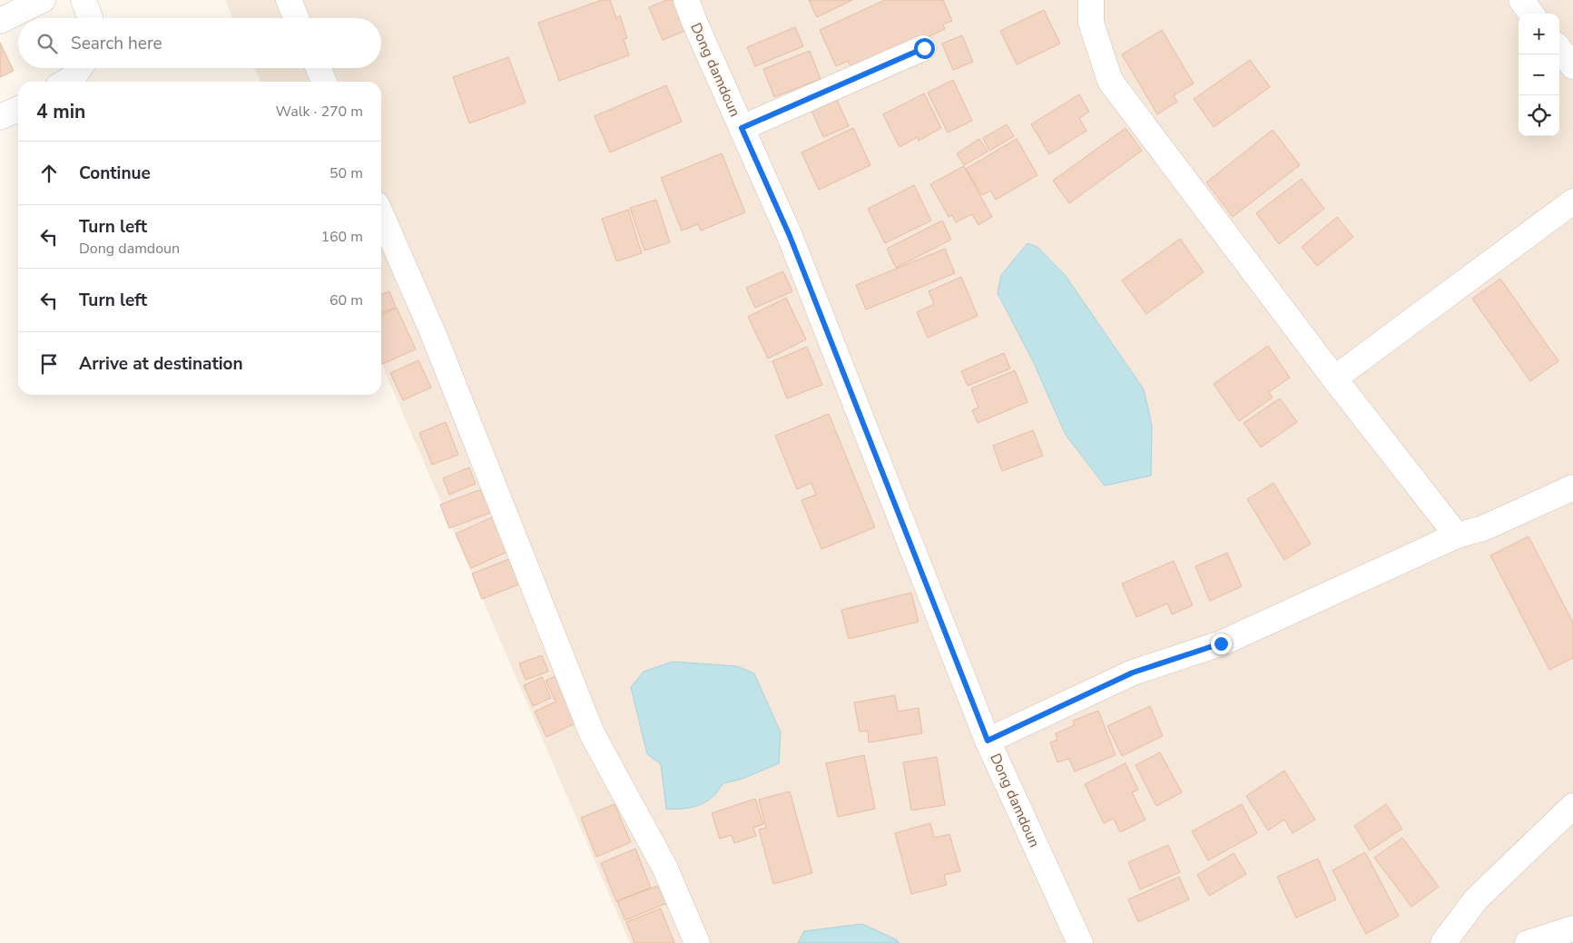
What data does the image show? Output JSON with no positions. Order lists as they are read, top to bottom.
{
  "streets": {
    "street": ["Dong damdoun"]
  },
  "page": {
    "map_buttons": ["+", "−"],
    "search": "Search here",
    "heading": ["4 min", "Walk · 270 m"],
    "list": [
      ["Continue", "50 m"],
      ["Turn left", "Dong damdoun", "160 m"],
      ["Turn left", "60 m"],
      "Arrive at destination"
    ]
  }
}
